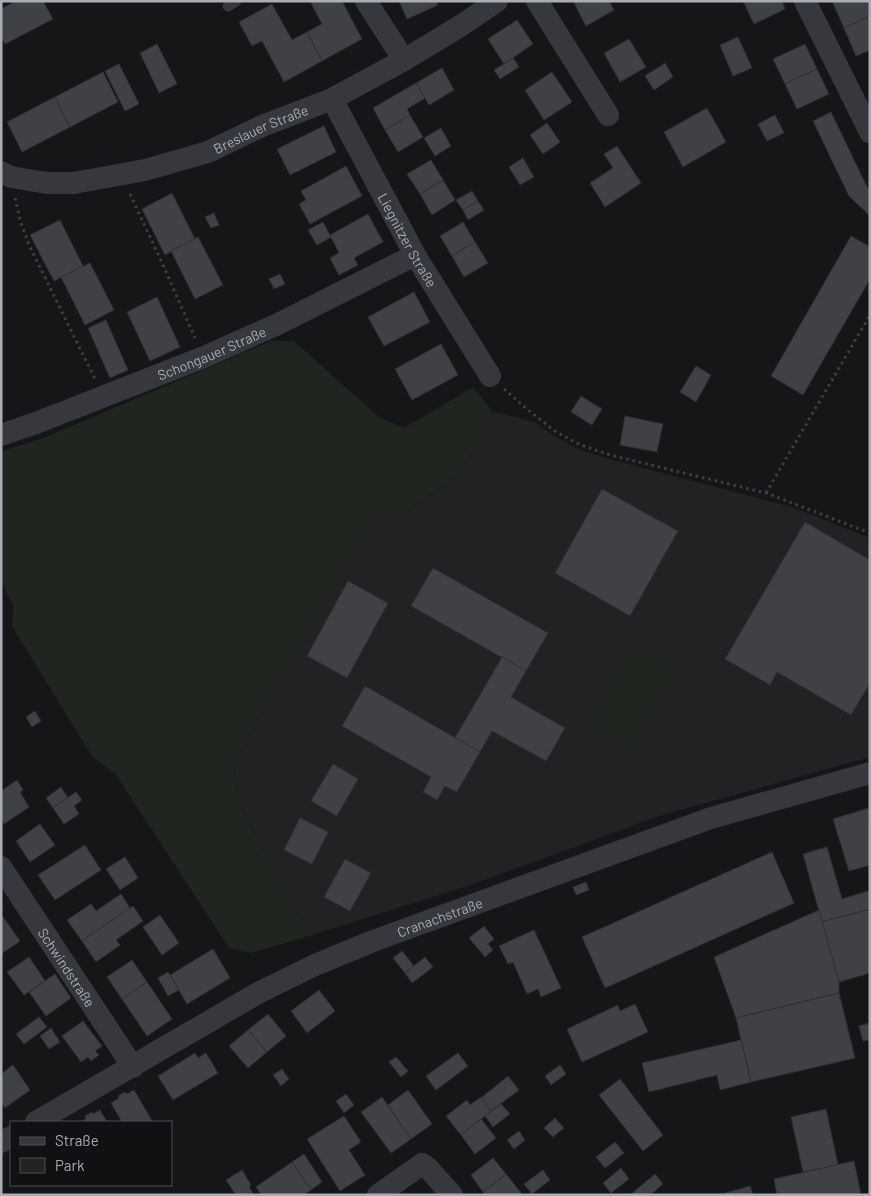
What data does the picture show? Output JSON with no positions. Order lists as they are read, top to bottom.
{
  "streets": {
    "street": [
      "Breslauer Straße",
      "Liegnitzer Straße",
      "Schongauer Straße",
      "Cranachstraße",
      "Schwindstraße"
    ]
  },
  "crossings": [
    ["Breslauer Straße", "Liegnitzer Straße"],
    ["Liegnitzer Straße", "Schongauer Straße"],
    ["Cranachstraße", "Schwindstraße"]
  ],
  "legend": ["Straße", "Park"]
}
